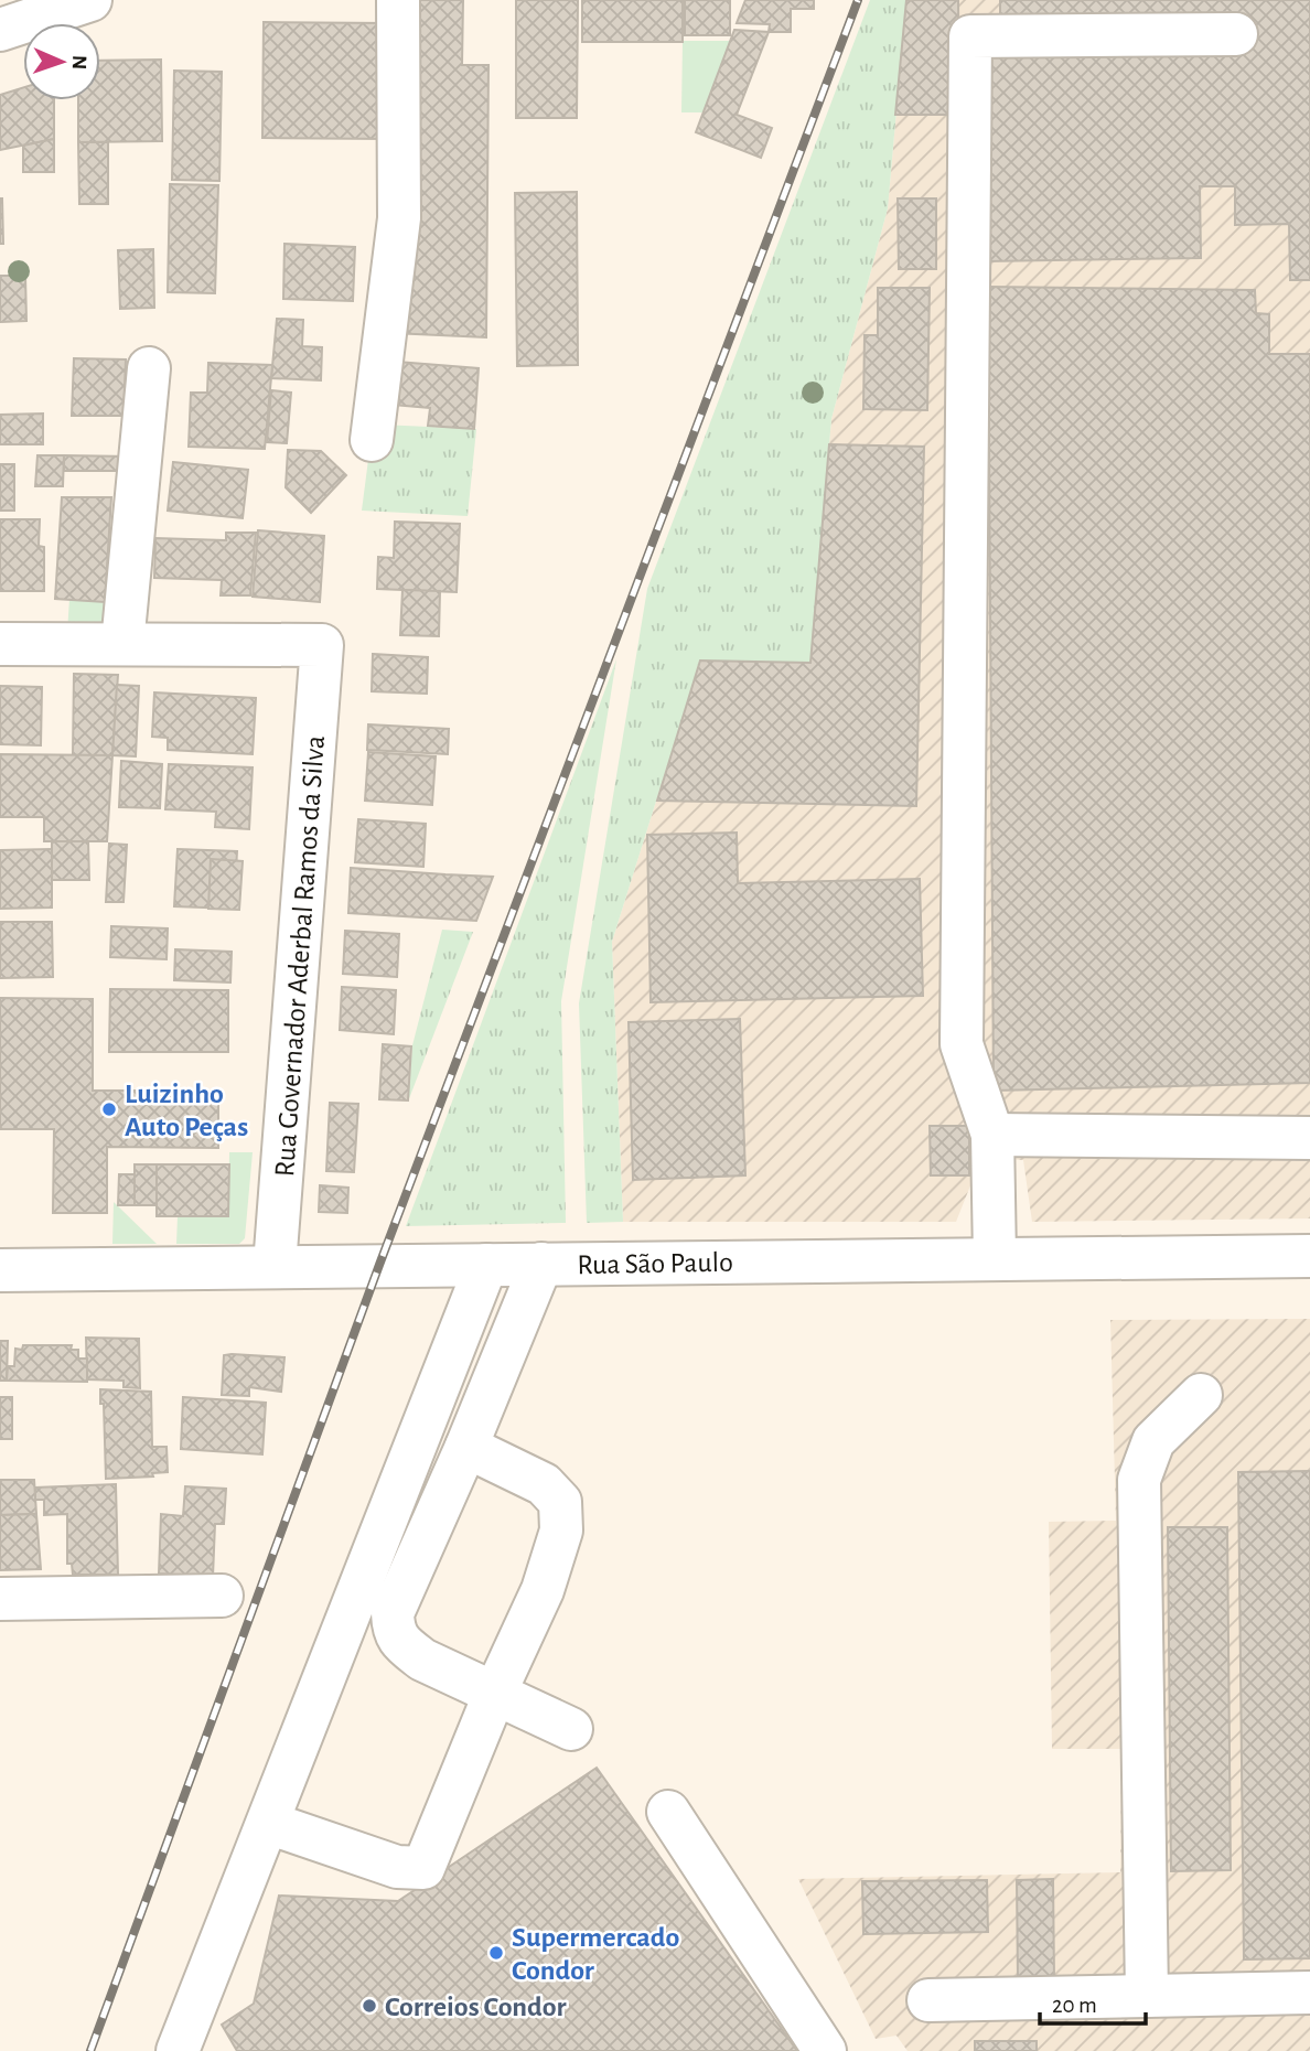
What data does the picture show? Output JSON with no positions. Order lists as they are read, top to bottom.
{
  "streets": {
    "street": ["Rua Governador Aderbal Ramos da Silva", "Rua São Paulo"]
  },
  "crossings": [
    ["Rua Governador Aderbal Ramos da Silva", "Rua São Paulo"]
  ],
  "places": ["Luizinho Auto Peças", "Supermercado Condor", "Correios Condor"],
  "scale_bar": "20 m",
  "north": "right"
}
